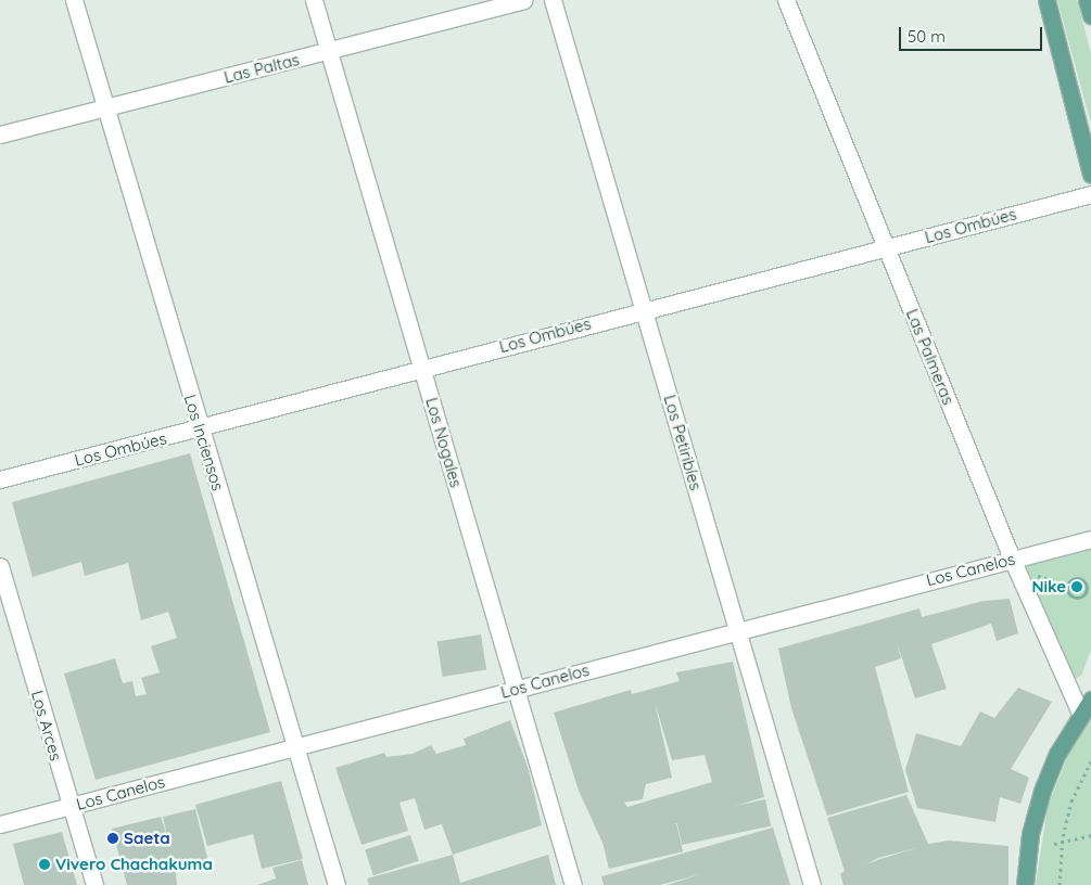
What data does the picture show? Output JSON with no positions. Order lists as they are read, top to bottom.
{
  "streets": {
    "street": [
      "Las Paltas",
      "Los Ombúes",
      "Las Palmeras",
      "Los Inciensos",
      "Los Nogales",
      "Los Petiribíes",
      "Los Canelos",
      "Los Arces"
    ]
  },
  "crossings": [
    ["Las Paltas", "Los Inciensos"],
    ["Las Paltas", "Los Nogales"],
    ["Los Ombúes", "Las Palmeras"],
    ["Los Ombúes", "Los Inciensos"],
    ["Los Ombúes", "Los Nogales"],
    ["Los Ombúes", "Los Petiribíes"],
    ["Las Palmeras", "Los Canelos"],
    ["Los Inciensos", "Los Canelos"],
    ["Los Nogales", "Los Canelos"],
    ["Los Petiribíes", "Los Canelos"],
    ["Los Canelos", "Los Arces"]
  ],
  "places": ["Nike", "Saeta", "Vivero Chachakuma"],
  "scale_bar": "50 m"
}
